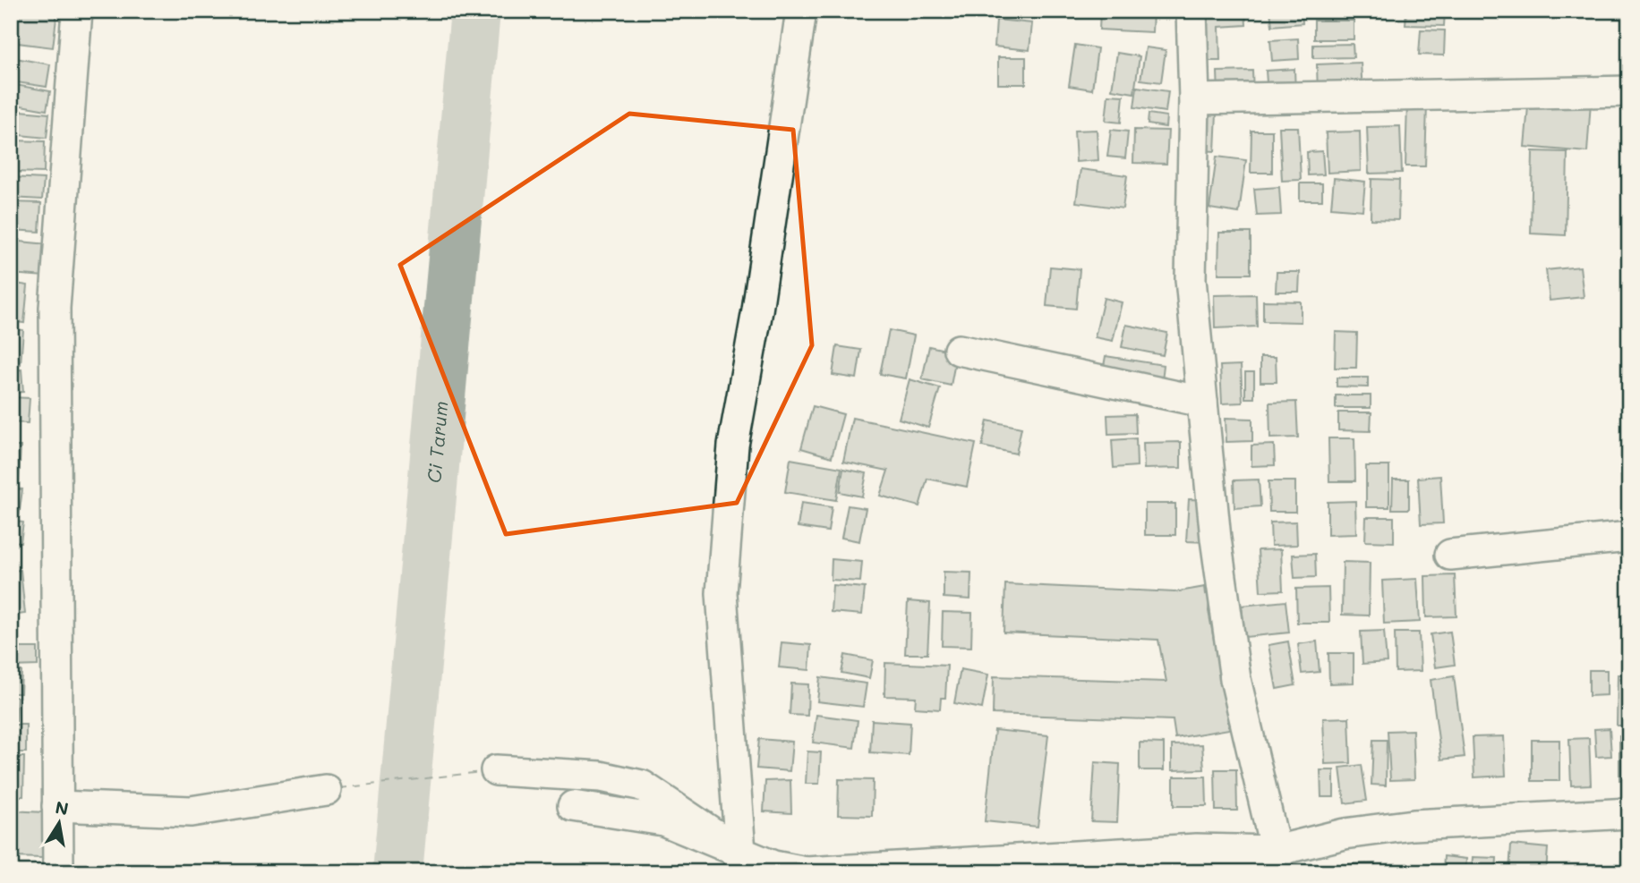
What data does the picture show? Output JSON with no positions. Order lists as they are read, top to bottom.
{
  "water": ["Ci Tarum"],
  "north": "top"
}
